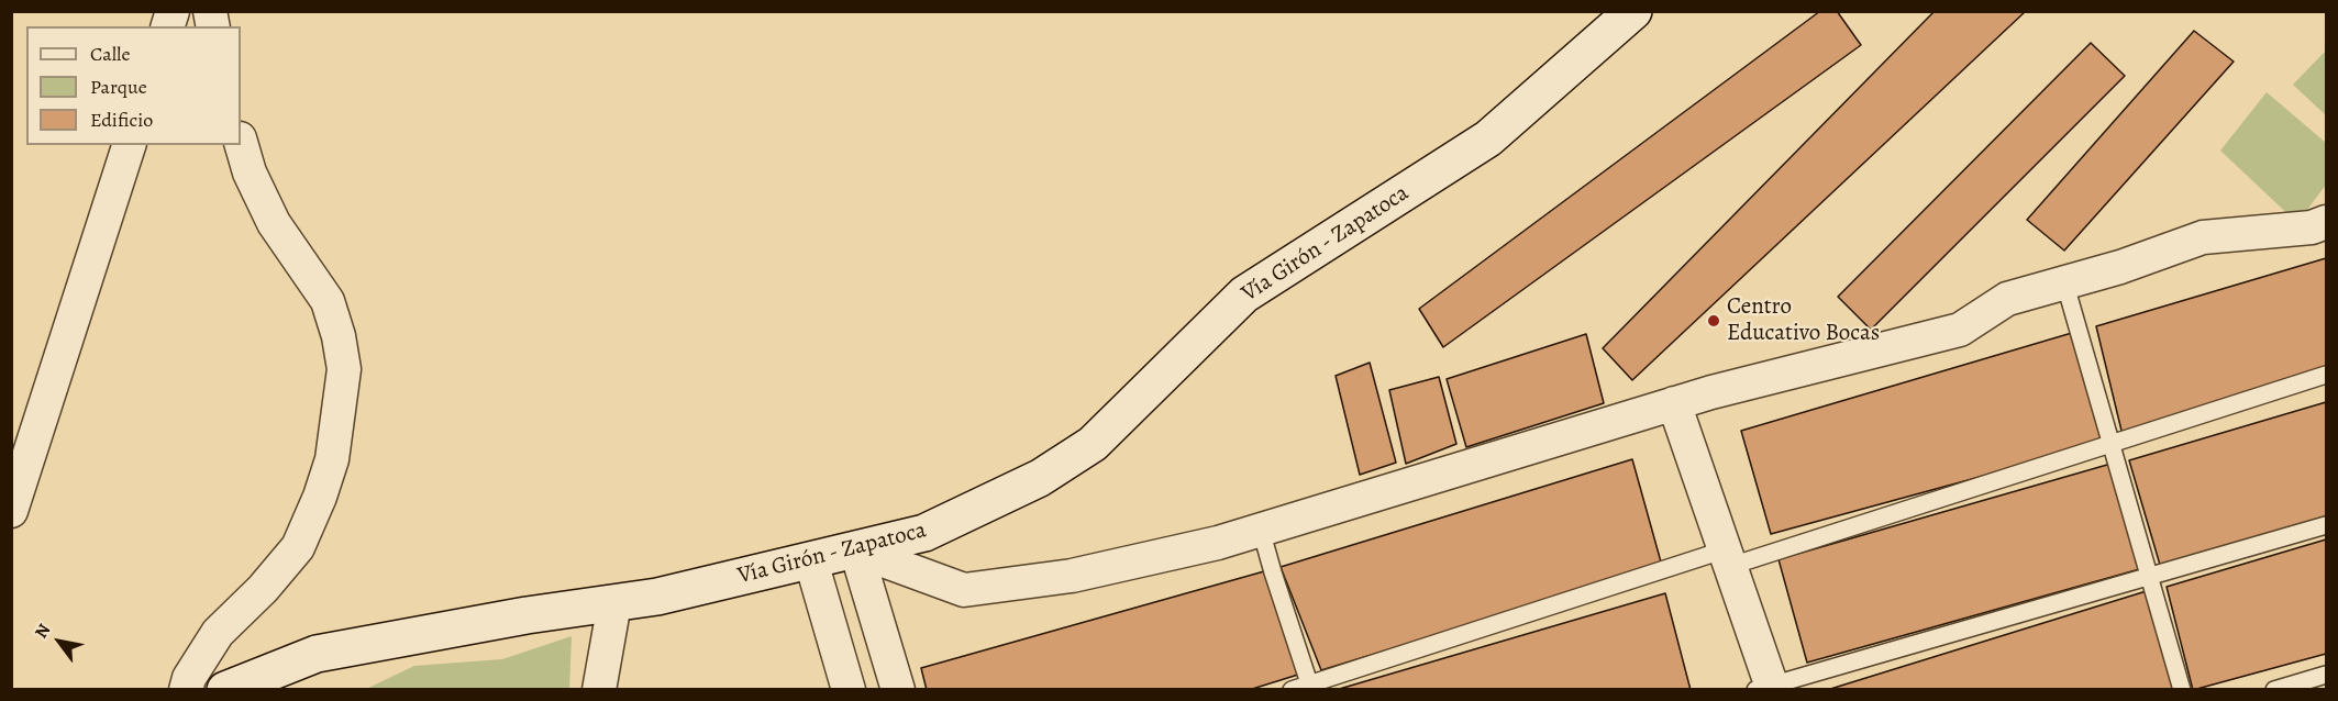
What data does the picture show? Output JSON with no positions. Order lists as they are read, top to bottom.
{
  "streets": {
    "main road": ["Vía Girón - Zapatoca"]
  },
  "places": ["Centro Educativo Bocas"],
  "legend": ["Calle", "Parque", "Edificio"],
  "north": "top left"
}
